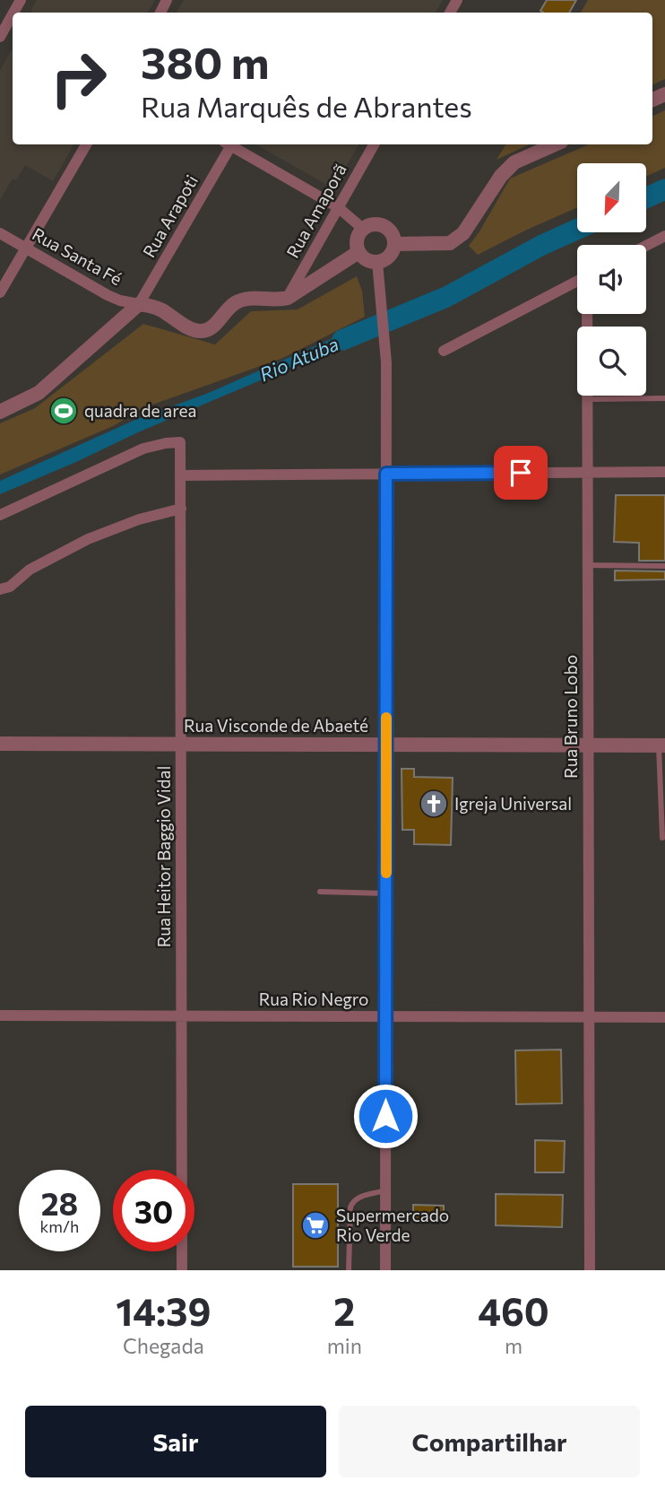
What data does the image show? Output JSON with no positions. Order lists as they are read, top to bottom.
{
  "streets": {
    "street": [
      "Rua Amaporã",
      "Rua Arapoti",
      "Rua Santa Fé",
      "Rua Bruno Lobo",
      "Rua Visconde de Abaeté",
      "Rua Heitor Baggio Vidal",
      "Rua Rio Negro"
    ]
  },
  "crossings": [
    ["Rua Arapoti", "Rua Santa Fé"],
    ["Rua Bruno Lobo", "Rua Visconde de Abaeté"],
    ["Rua Bruno Lobo", "Rua Rio Negro"],
    ["Rua Visconde de Abaeté", "Rua Heitor Baggio Vidal"],
    ["Rua Heitor Baggio Vidal", "Rua Rio Negro"]
  ],
  "water": ["Rio Atuba"],
  "places": {
    "sports": ["quadra de area"],
    "church": ["Igreja Universal"],
    "supermarket": ["Supermercado Rio Verde"]
  },
  "north": "bottom left",
  "page": {
    "turn": ["380 m", "Rua Marquês de Abrantes"],
    "speed": "28 km/h",
    "limit": "30",
    "eta": [
      "14:39",
      "Chegada",
      "2",
      "min",
      "460",
      "m"
    ],
    "buttons": ["Sair", "Compartilhar"]
  }
}
